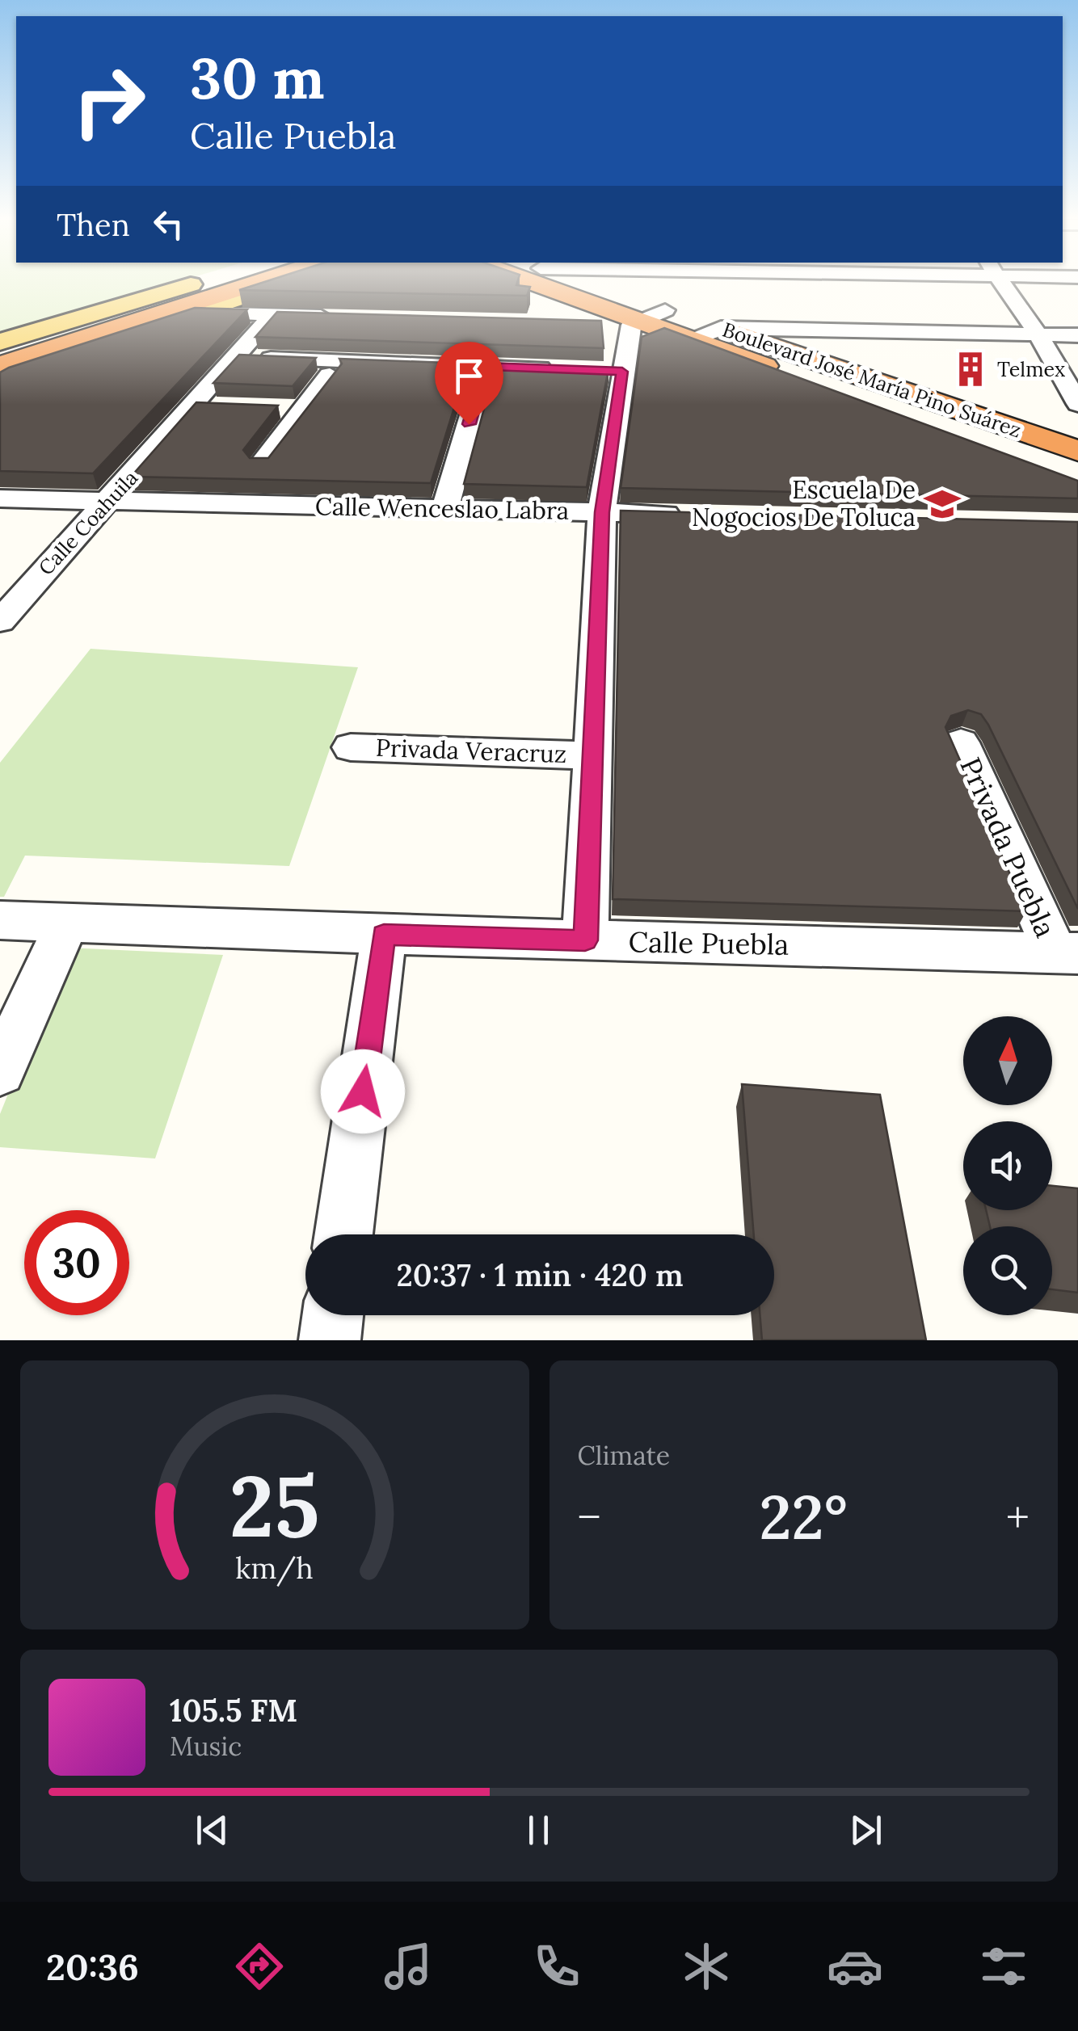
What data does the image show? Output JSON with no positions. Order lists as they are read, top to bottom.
{
  "streets": {
    "highway": ["Boulevard José María Pino Suárez"],
    "street": [
      "Calle Wenceslao Labra",
      "Calle Coahuila",
      "Privada Veracruz",
      "Privada Puebla",
      "Calle Puebla"
    ]
  },
  "crossings": [
    ["Calle Wenceslao Labra", "Calle Coahuila"],
    ["Privada Puebla", "Calle Puebla"]
  ],
  "places": {
    "building": ["Telmex"],
    "school or university": ["Escuela De Nogocios De Toluca"]
  },
  "north": "top",
  "page": {
    "turn": ["30 m", "Calle Puebla"],
    "then": "Then",
    "limit": "30",
    "trip": "20:37 · 1 min · 420 m",
    "tile": "Climate",
    "heat": ["−", "22°", "+"],
    "song": ["105.5 FM", "Music"],
    "tabs": "20:36",
    "gauge": ["25", "km/h"]
  }
}
